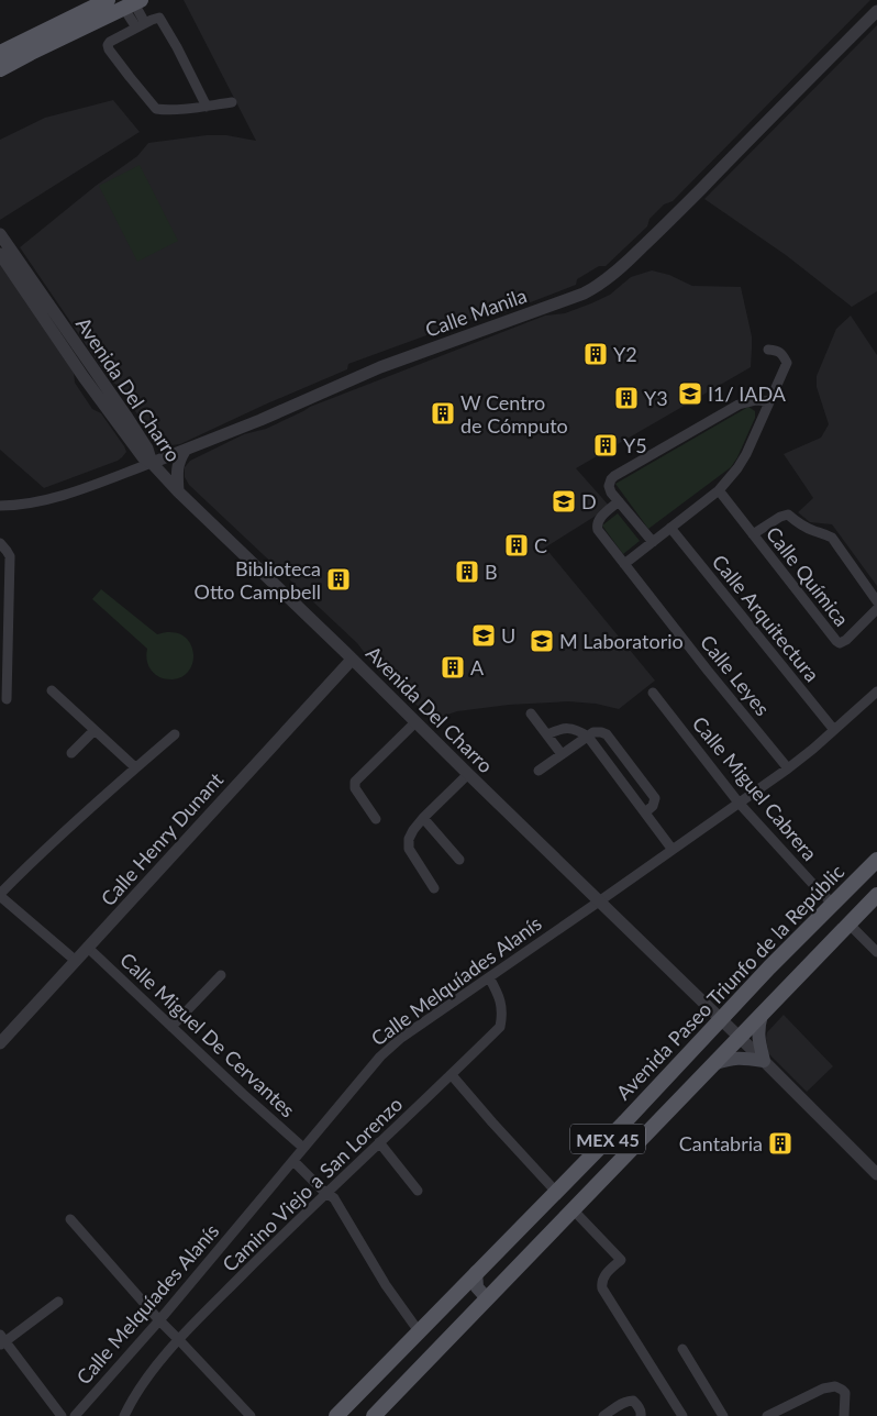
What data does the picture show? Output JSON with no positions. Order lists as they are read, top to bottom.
{
  "streets": {
    "main road": ["Avenida Paseo Triunfo de la Repúblic", "MEX 45"],
    "street": [
      "Calle Manila",
      "Avenida Del Charro",
      "Calle Química",
      "Calle Arquitectura",
      "Calle Leyes",
      "Calle Miguel Cabrera",
      "Calle Henry Dunant",
      "Calle Melquíades Alanís",
      "Calle Miguel De Cervantes",
      "Camino Viejo a San Lorenzo"
    ]
  },
  "crossings": [
    ["Calle Manila", "Avenida Del Charro"],
    ["Avenida Del Charro", "Calle Henry Dunant"],
    ["Avenida Del Charro", "Calle Melquíades Alanís"],
    ["Avenida Del Charro", "Avenida Paseo Triunfo de la Repúblic"],
    ["Avenida Del Charro", "MEX 45"],
    ["Calle Arquitectura", "Calle Melquíades Alanís"],
    ["Calle Leyes", "Calle Melquíades Alanís"],
    ["Calle Miguel Cabrera", "Calle Melquíades Alanís"],
    ["Calle Miguel Cabrera", "Avenida Paseo Triunfo de la Repúblic"],
    ["Calle Henry Dunant", "Calle Miguel De Cervantes"],
    ["Calle Melquíades Alanís", "Calle Miguel De Cervantes"],
    ["Calle Melquíades Alanís", "Camino Viejo a San Lorenzo"]
  ],
  "places": {
    "building": [
      "Y2",
      "Y3",
      "W Centro de Cómputo",
      "Y5",
      "C",
      "B",
      "Biblioteca Otto Campbell",
      "A",
      "Cantabria"
    ],
    "school or university": [
      "I1/ IADA",
      "D",
      "U",
      "M Laboratorio"
    ]
  }
}
